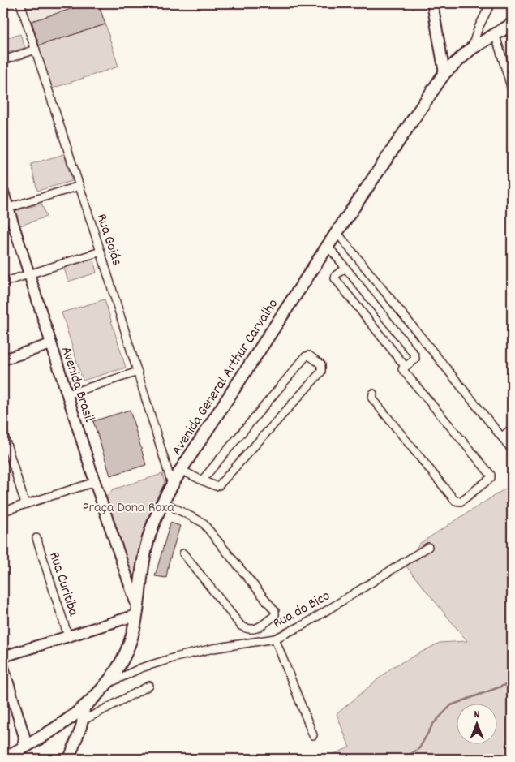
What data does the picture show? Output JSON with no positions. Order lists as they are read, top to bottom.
{
  "streets": {
    "main road": ["Avenida General Arthur Carvalho", "Avenida Brasil"],
    "street": ["Rua Goiás", "Rua Curitiba", "Rua do Bico"]
  },
  "crossings": [
    ["Rua Goiás", "Avenida General Arthur Carvalho"],
    ["Avenida General Arthur Carvalho", "Avenida Brasil"],
    ["Avenida General Arthur Carvalho", "Rua do Bico"]
  ],
  "parks": ["Praça Dona Roxa"],
  "north": "top"
}
